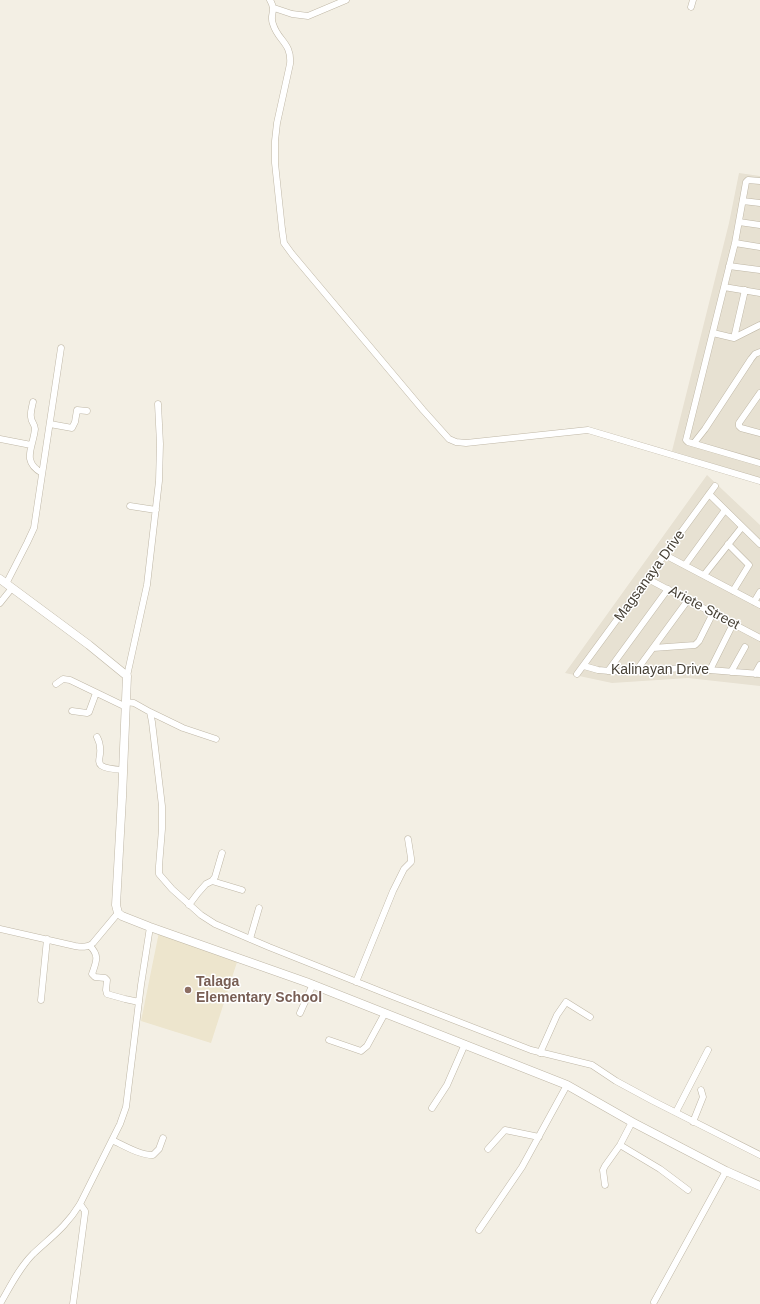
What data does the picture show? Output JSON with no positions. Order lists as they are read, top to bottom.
{
  "streets": {
    "street": ["Magsanaya Drive", "Ariete Street", "Kalinayan Drive"]
  },
  "crossings": [
    ["Magsanaya Drive", "Ariete Street"],
    ["Magsanaya Drive", "Kalinayan Drive"]
  ],
  "places": ["Talaga Elementary School"]
}
